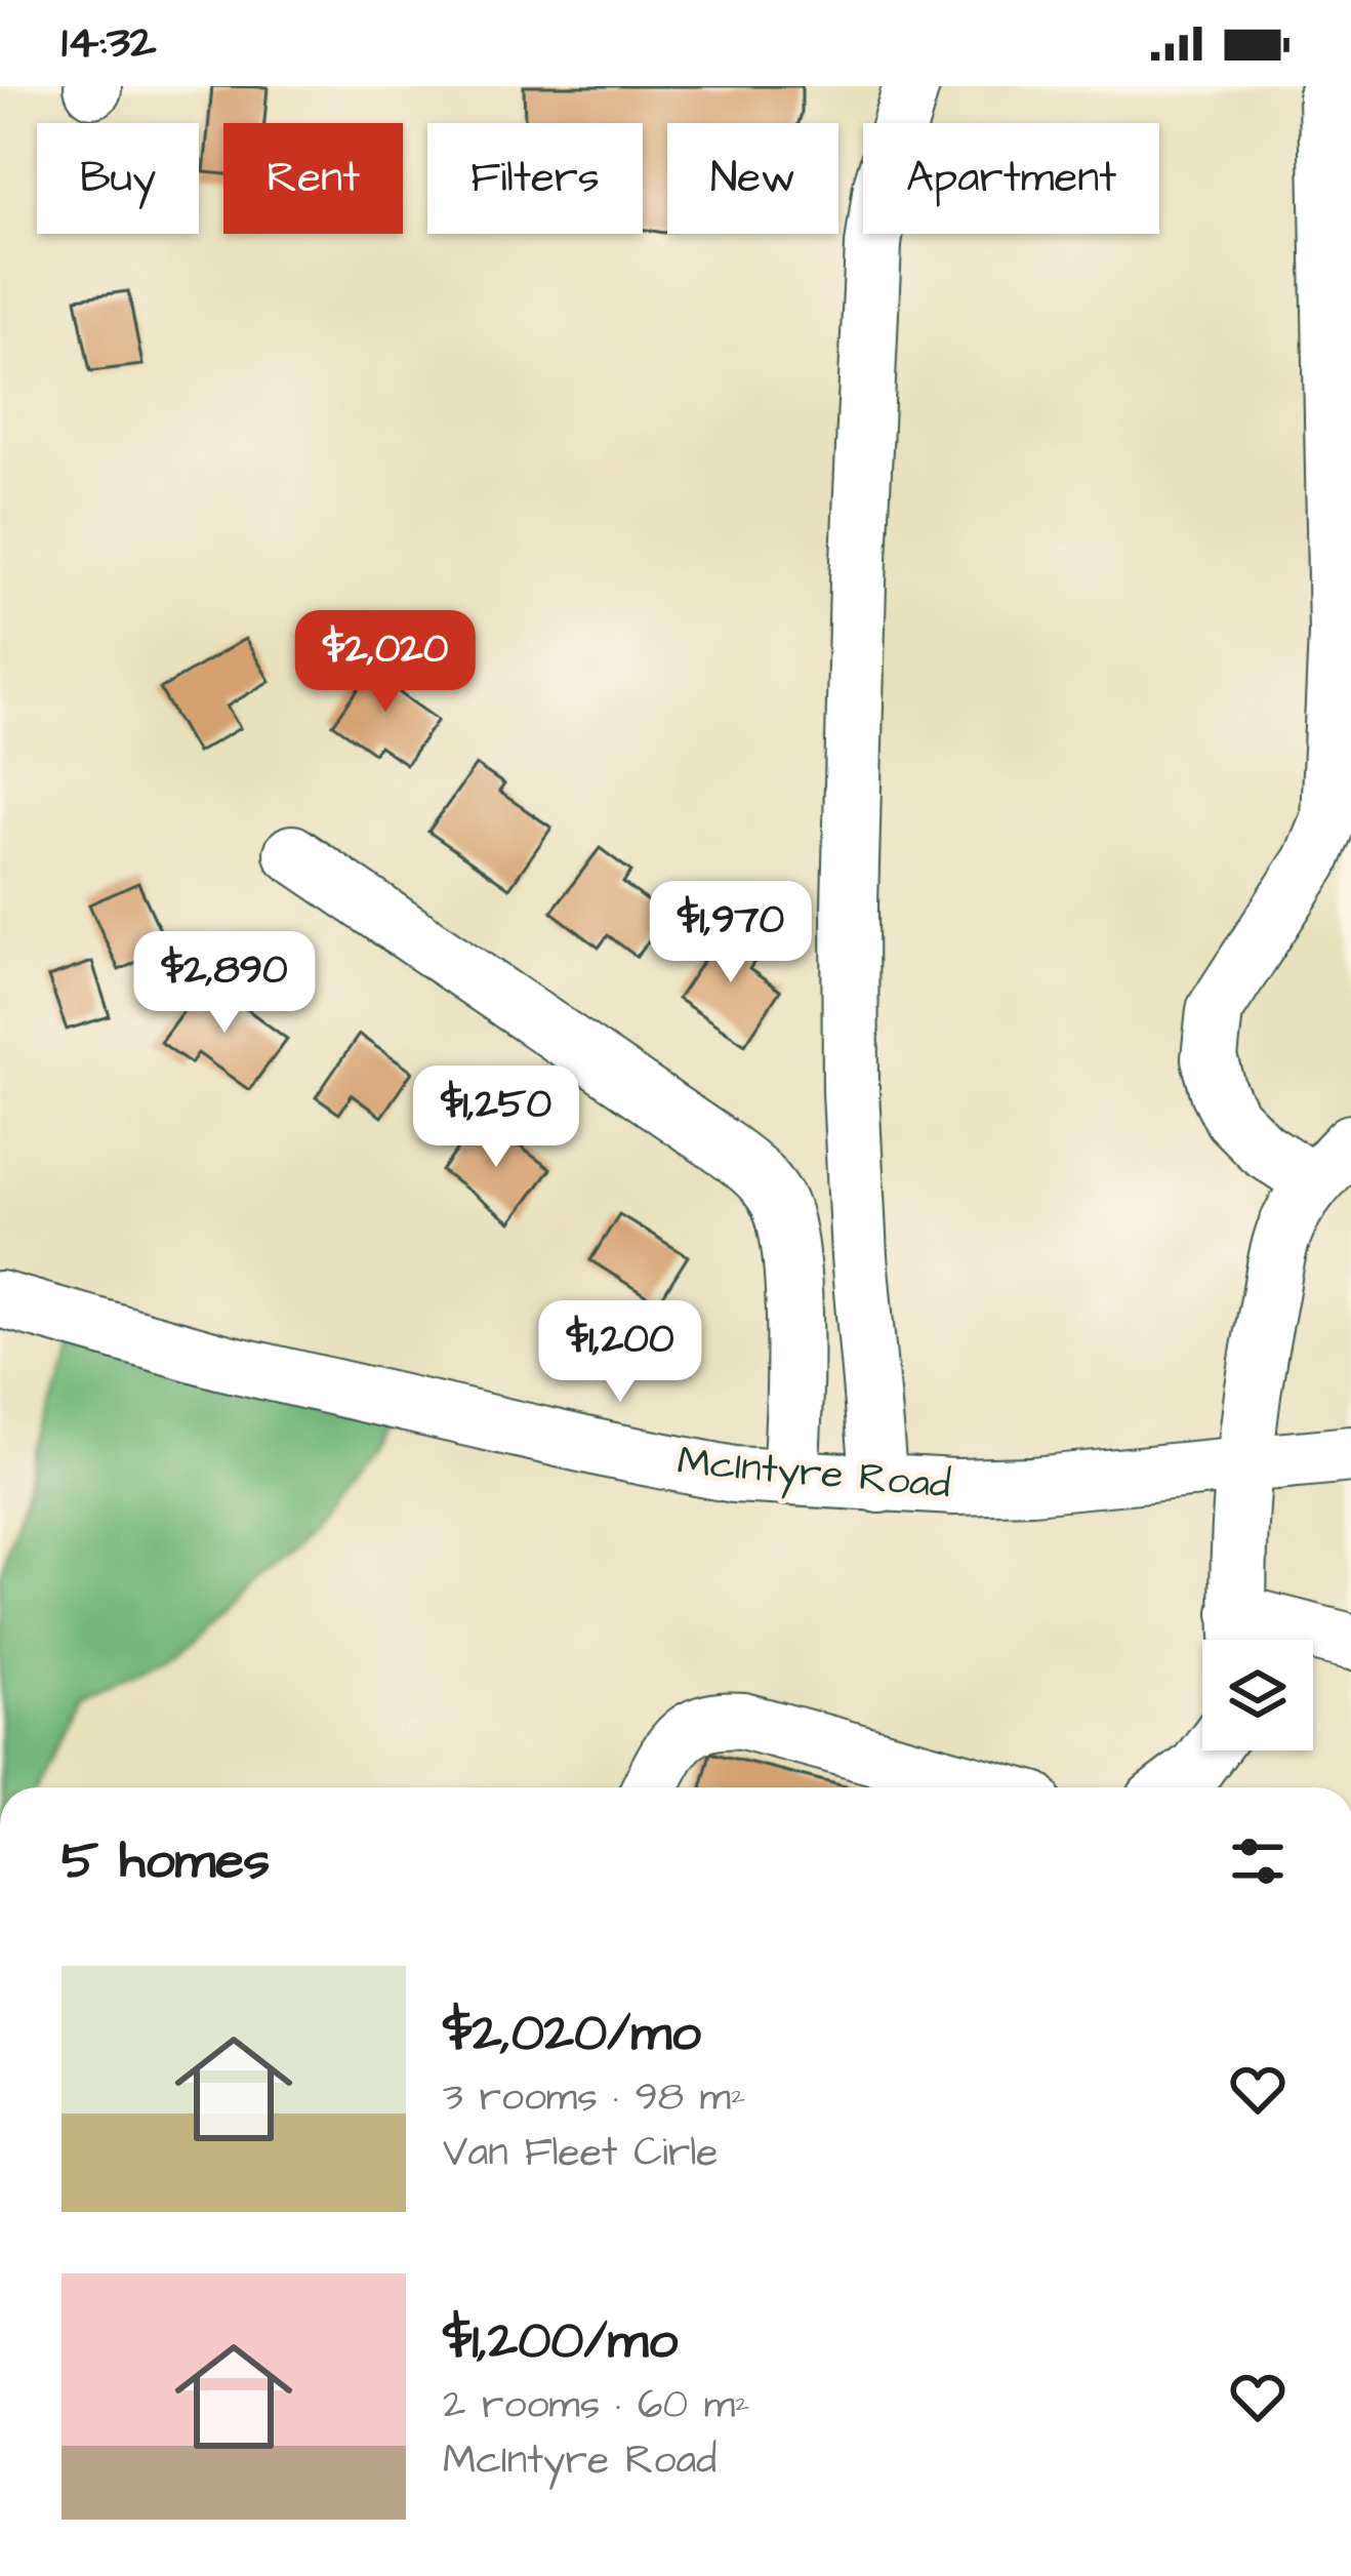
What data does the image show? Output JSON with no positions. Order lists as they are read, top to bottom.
{
  "streets": {
    "street": ["McIntyre Road"]
  },
  "page": {
    "status": "14:32",
    "chip": [
      "Buy",
      "Rent",
      "Filters",
      "New",
      "Apartment"
    ],
    "price": [
      "$2,020",
      "$1,970",
      "$2,890",
      "$1,250",
      "$1,200"
    ],
    "heading": "5 homes",
    "list": [
      {
        "name": "$2,020/mo",
        "note": "3 rooms · 98 m² · Van Fleet Cirle"
      },
      {
        "name": "$1,200/mo",
        "note": "2 rooms · 60 m² · McIntyre Road"
      }
    ]
  }
}
